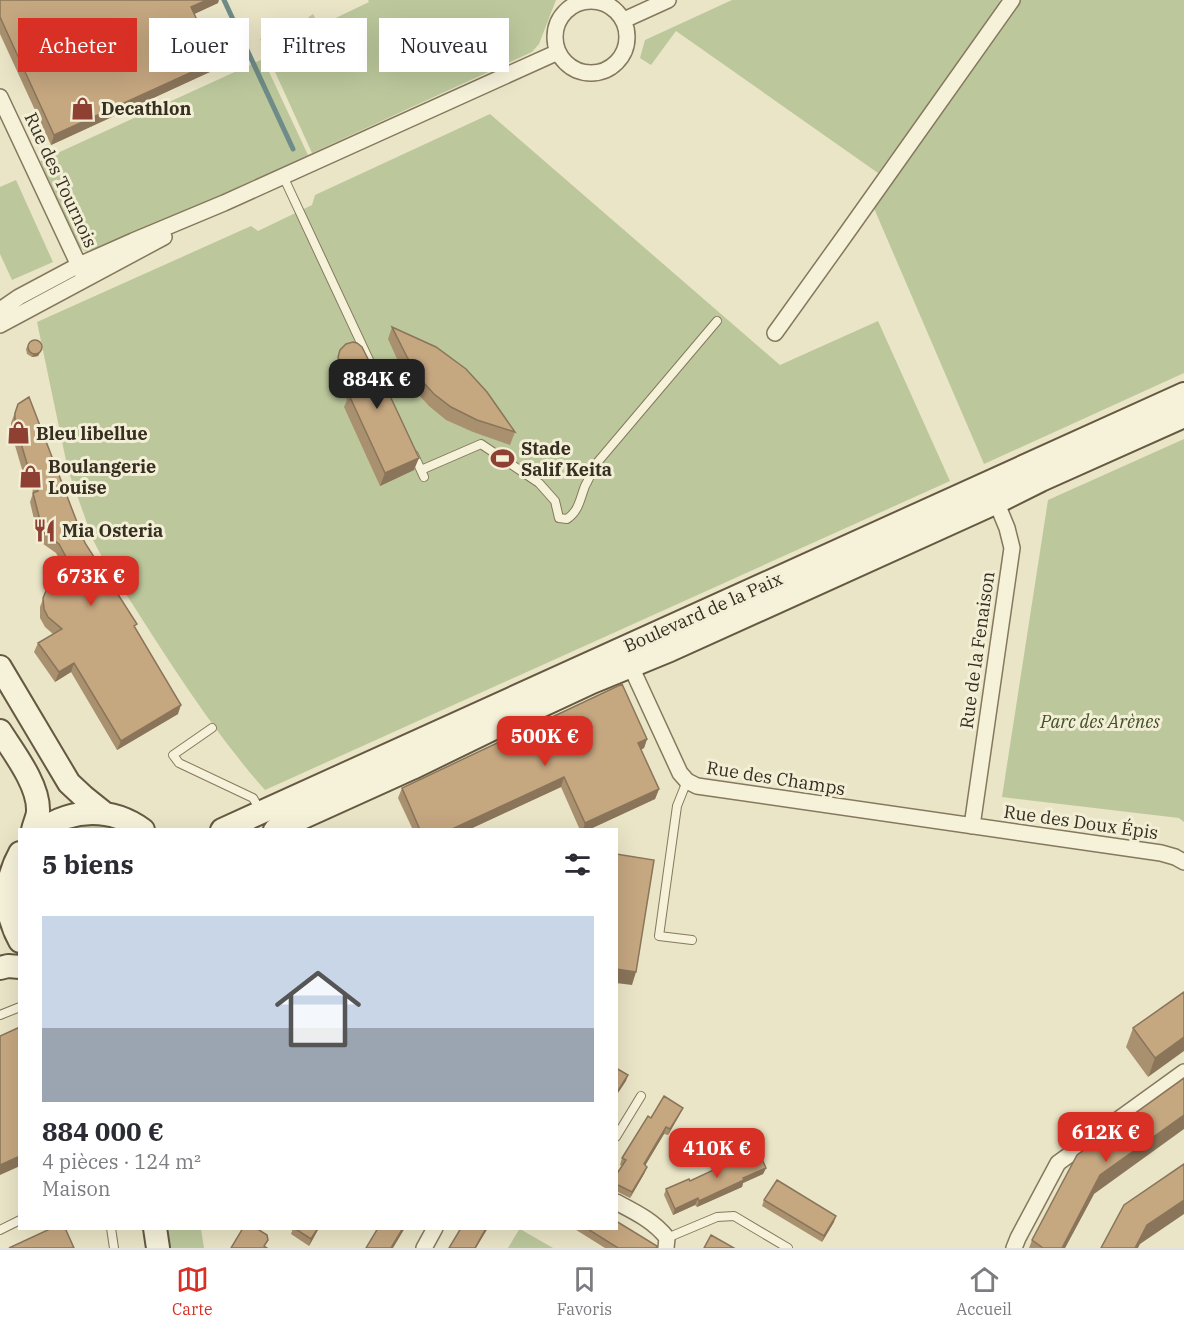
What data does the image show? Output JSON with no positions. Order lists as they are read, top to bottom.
{
  "streets": {
    "main road": ["Boulevard de la Paix"],
    "street": [
      "Rue des Tournois",
      "Rue de la Fenaison",
      "Rue des Champs",
      "Rue des Doux Épis"
    ]
  },
  "crossings": [
    ["Boulevard de la Paix", "Rue de la Fenaison"],
    ["Boulevard de la Paix", "Rue des Champs"],
    ["Rue de la Fenaison", "Rue des Champs"],
    ["Rue de la Fenaison", "Rue des Doux Épis"],
    ["Rue des Champs", "Rue des Doux Épis"]
  ],
  "parks": ["Parc des Arènes"],
  "places": {
    "shop": ["Decathlon", "Bleu libellue", "Boulangerie Louise"],
    "sports": ["Stade Salif Keita"],
    "restaurant": ["Mia Osteria"]
  },
  "page": {
    "chip": [
      "Acheter",
      "Louer",
      "Filtres",
      "Nouveau"
    ],
    "price": [
      "884K €",
      "673K €",
      "500K €",
      "612K €",
      "410K €"
    ],
    "heading": "5 biens",
    "list": [
      {
        "name": "884 000 €",
        "note": "4 pièces · 124 m² · Maison"
      }
    ],
    "tabs": ["Carte", "Favoris", "Accueil"]
  }
}
